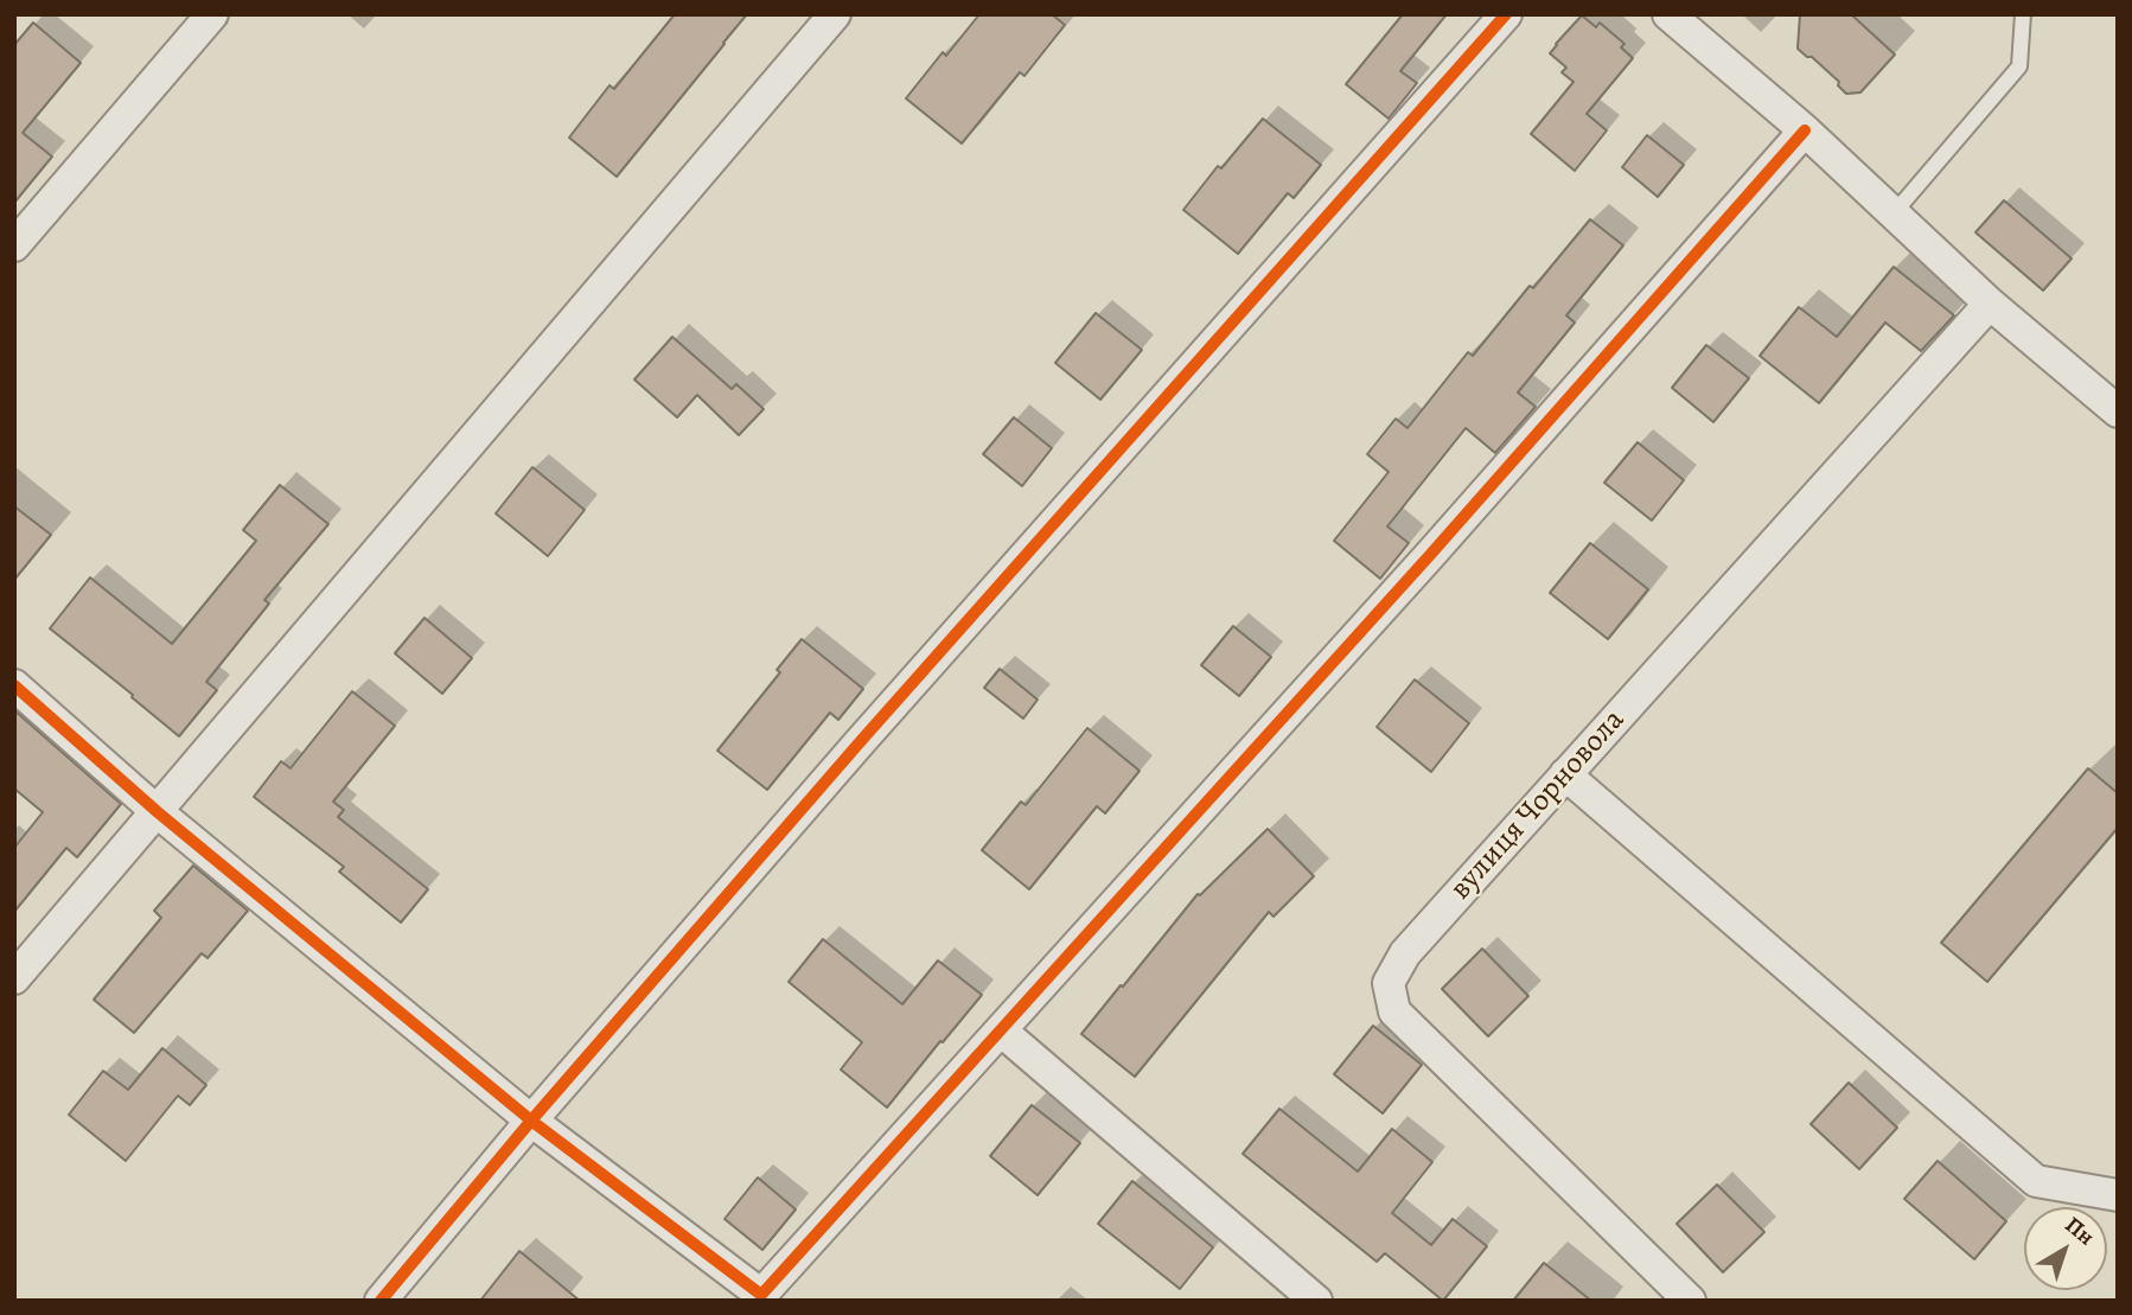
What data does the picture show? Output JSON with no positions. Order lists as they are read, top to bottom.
{
  "streets": {
    "street": ["вулиця Чорновола"]
  },
  "north": "top right"
}
